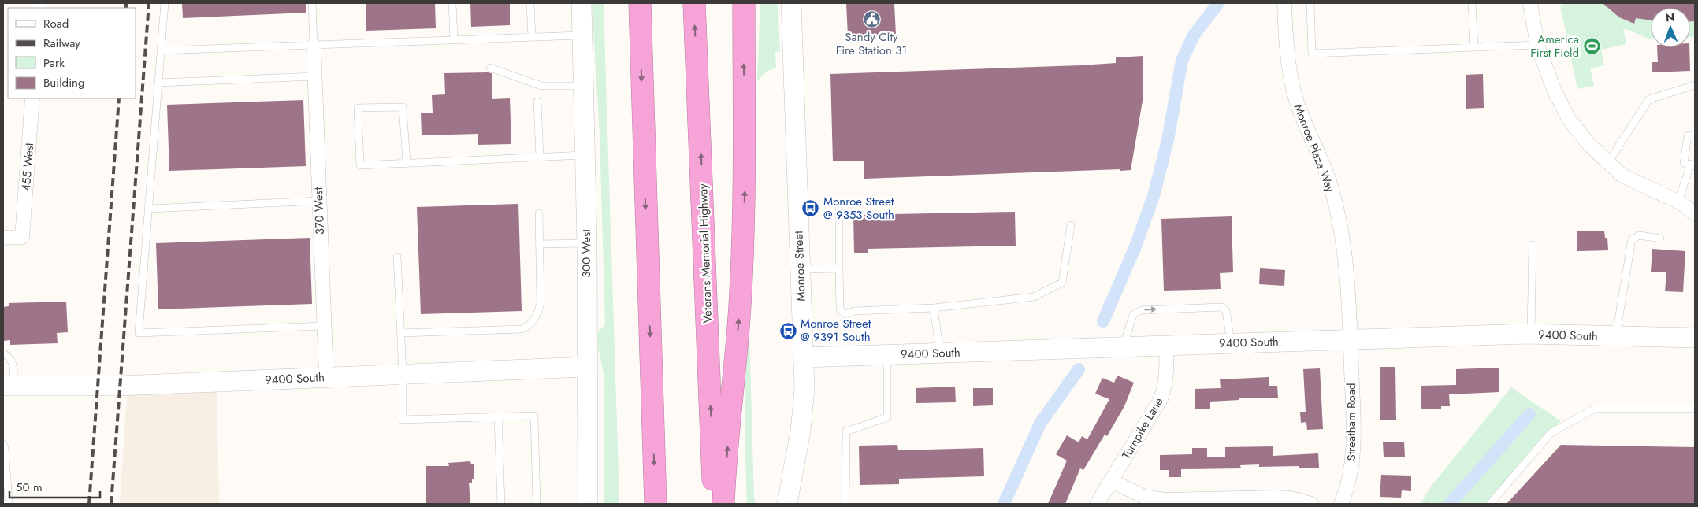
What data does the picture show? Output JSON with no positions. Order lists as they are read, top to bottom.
{
  "streets": {
    "highway": ["Veterans Memorial Highway"],
    "street": [
      "Monroe Plaza Way",
      "455 West",
      "370 West",
      "300 West",
      "Monroe Street",
      "9400 South",
      "Streatham Road",
      "Turnpike Lane"
    ]
  },
  "crossings": [
    ["Monroe Plaza Way", "9400 South"],
    ["Monroe Plaza Way", "Streatham Road"],
    ["370 West", "9400 South"],
    ["300 West", "9400 South"],
    ["Monroe Street", "9400 South"],
    ["9400 South", "Streatham Road"],
    ["9400 South", "Turnpike Lane"]
  ],
  "places": {
    "public building": ["Sandy City Fire Station 31"],
    "sports": ["America First Field"],
    "bus stop": ["Monroe Street @ 9353 South", "Monroe Street @ 9391 South"]
  },
  "legend": [
    "Road",
    "Railway",
    "Park",
    "Building"
  ],
  "scale_bar": "50 m",
  "north": "top"
}
